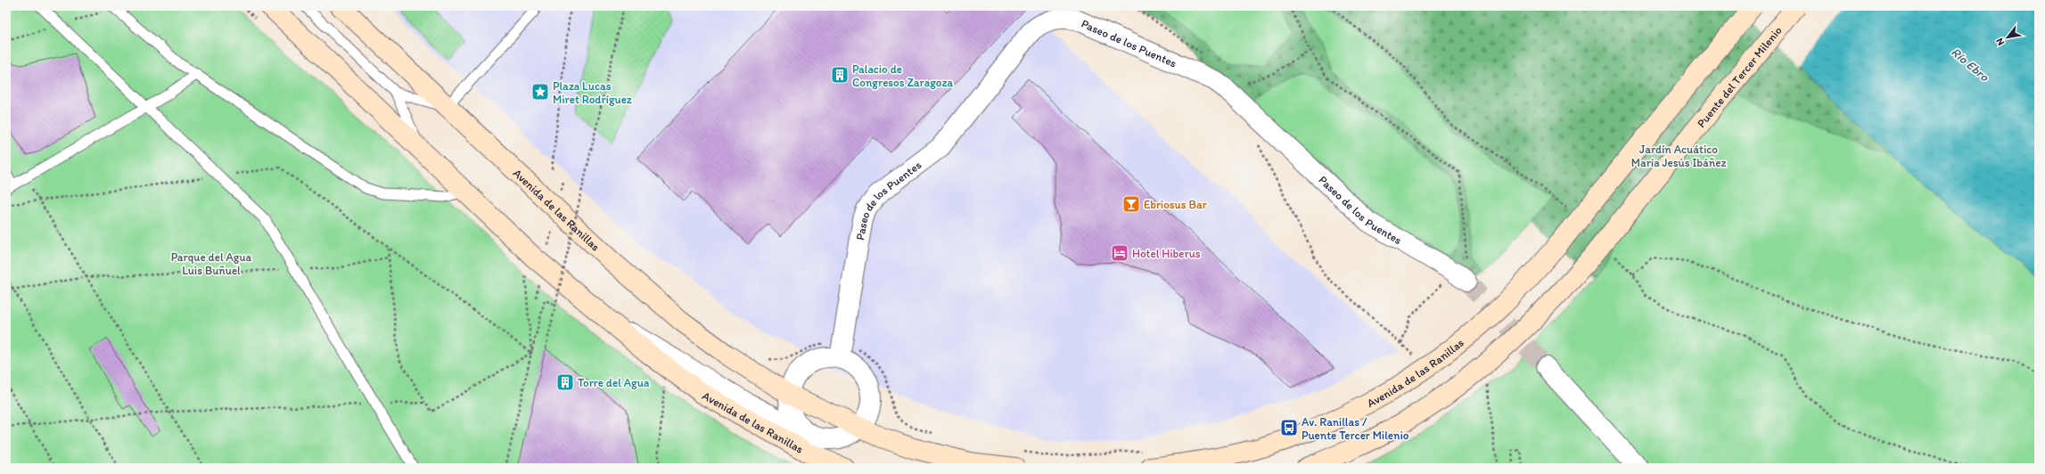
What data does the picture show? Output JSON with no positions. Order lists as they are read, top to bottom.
{
  "streets": {
    "main road": ["Puente del Tercer Milenio", "Avenida de las Ranillas"],
    "street": ["Paseo de los Puentes"]
  },
  "crossings": [
    ["Paseo de los Puentes", "Avenida de las Ranillas"]
  ],
  "water": ["Río Ebro"],
  "parks": ["Jardín Acuático María Jesús Ibáñez", "Parque del Agua Luis Buñuel"],
  "places": {
    "building": ["Palacio de Congresos Zaragoza", "Torre del Agua"],
    "place": ["Plaza Lucas Miret Rodríguez"],
    "bar": ["Ebriosus Bar"],
    "hotel": ["Hotel Hiberus"],
    "bus stop": ["Av. Ranillas / Puente Tercer Milenio"]
  },
  "north": "bottom left"
}
